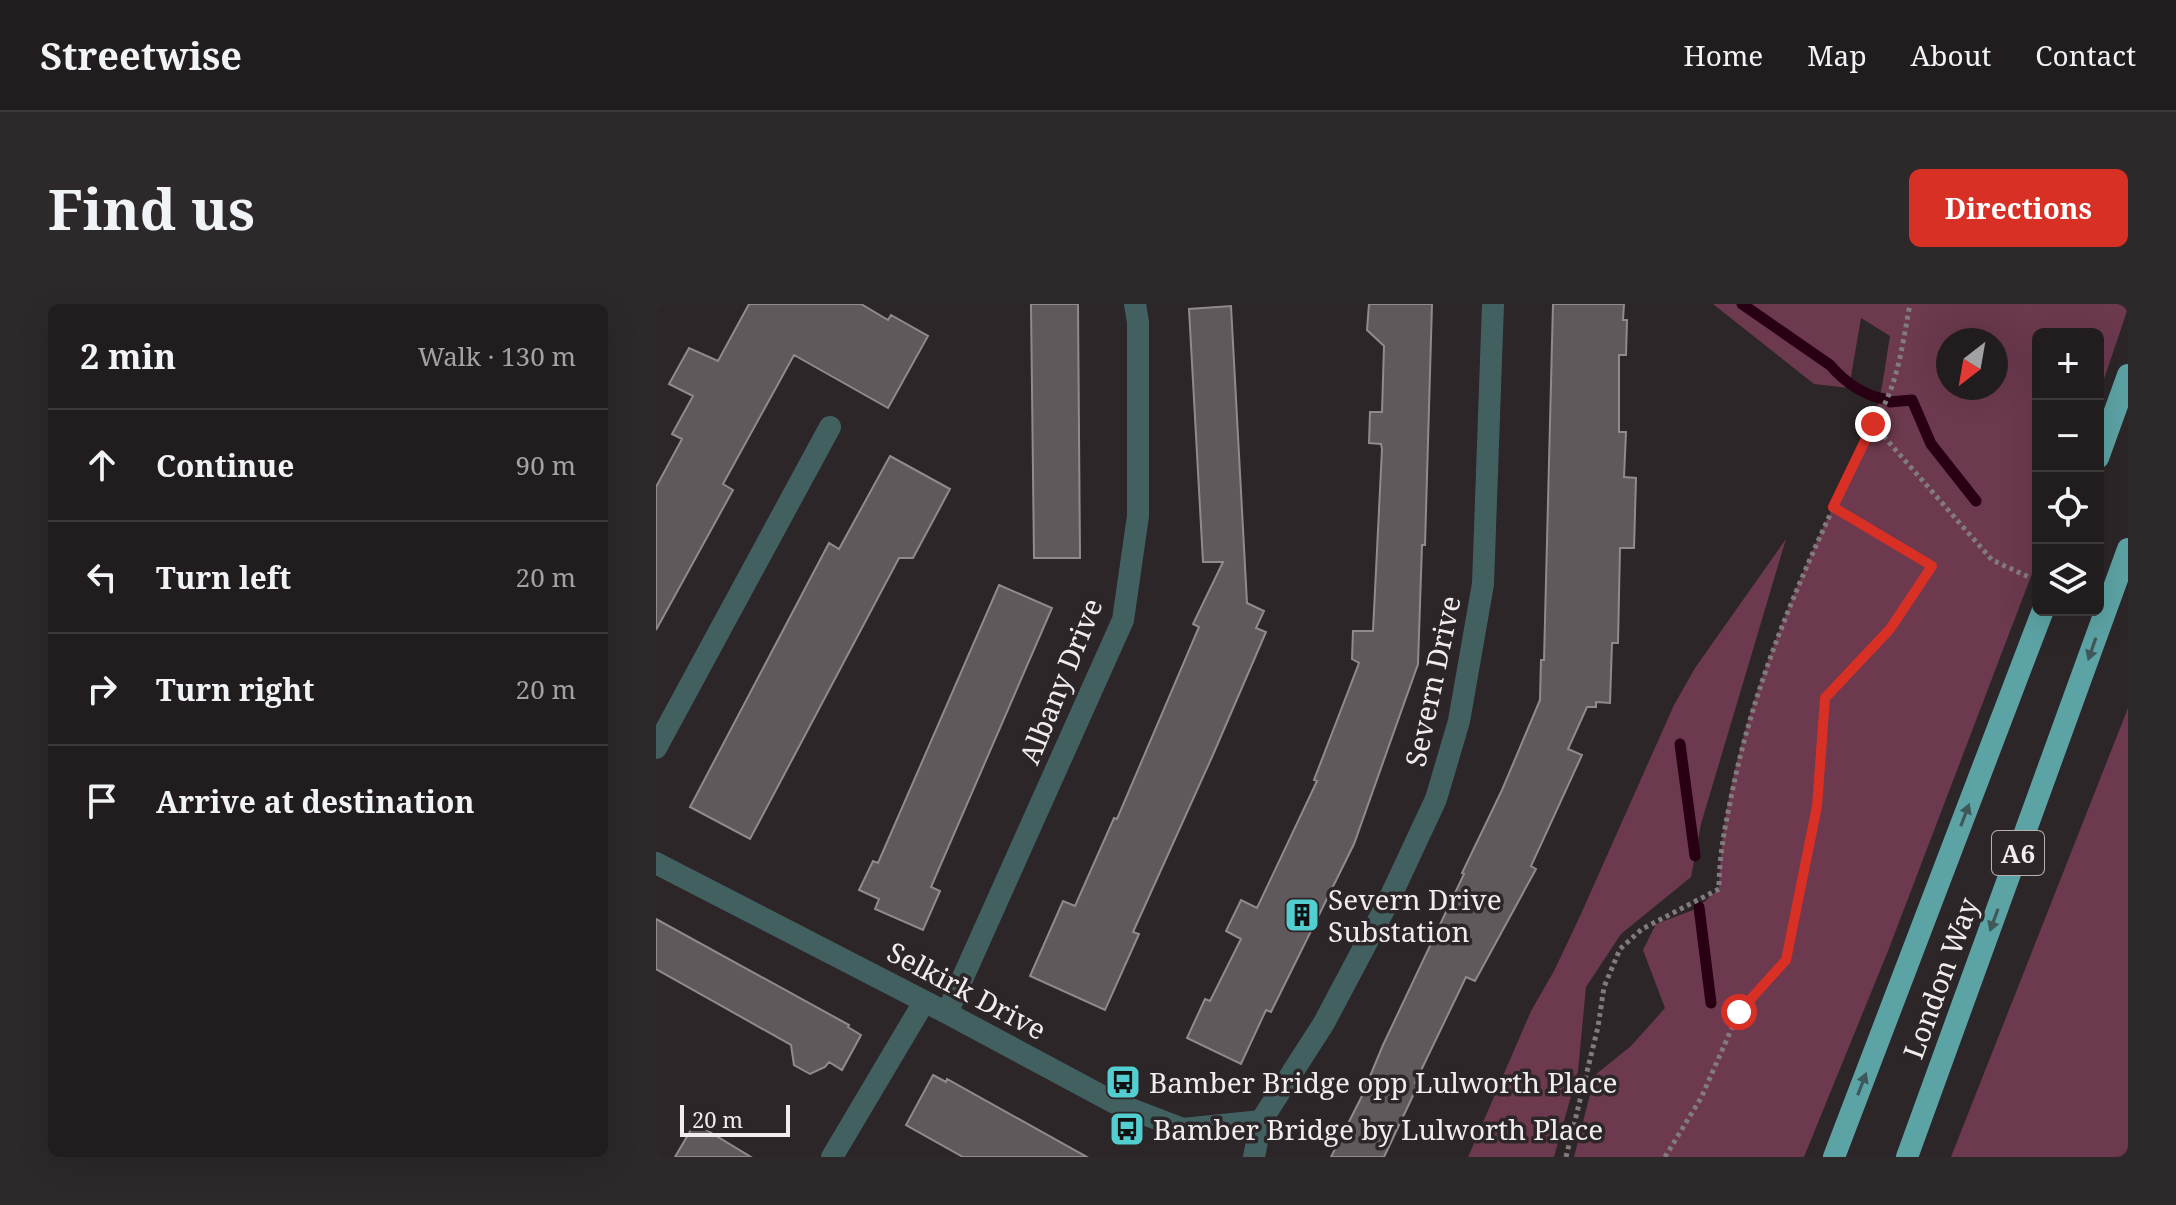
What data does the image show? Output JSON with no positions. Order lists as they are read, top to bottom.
{
  "streets": {
    "highway": ["A6", "London Way"],
    "street": ["Albany Drive", "Severn Drive", "Selkirk Drive"]
  },
  "crossings": [
    ["Albany Drive", "Selkirk Drive"],
    ["Severn Drive", "Selkirk Drive"]
  ],
  "places": {
    "building": ["Severn Drive Substation"],
    "bus stop": ["Bamber Bridge opp Lulworth Place", "Bamber Bridge by Lulworth Place"]
  },
  "scale_bar": "20 m",
  "north": "bottom left",
  "page": {
    "header": "Streetwise",
    "nav": [
      "Home",
      "Map",
      "About",
      "Contact"
    ],
    "buttons": "Directions",
    "title": "Find us",
    "heading": ["2 min", "Walk · 130 m"],
    "map_buttons": ["+", "−"],
    "list": [
      ["Continue", "90 m"],
      ["Turn left", "20 m"],
      ["Turn right", "20 m"],
      "Arrive at destination"
    ],
    "scale": "20 m"
  }
}
